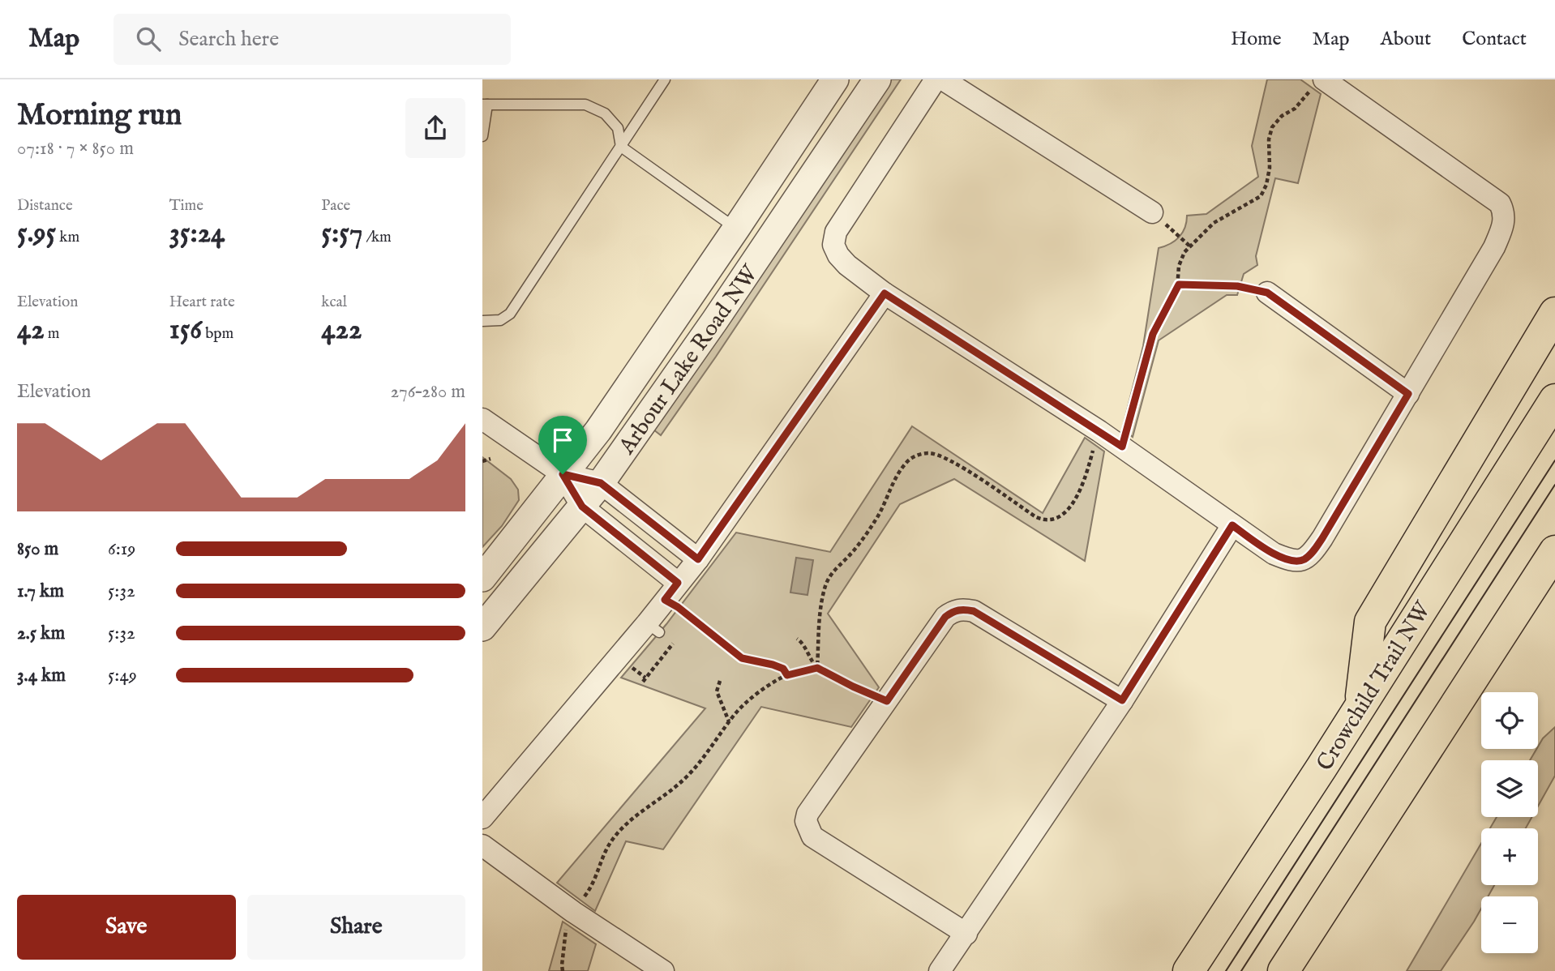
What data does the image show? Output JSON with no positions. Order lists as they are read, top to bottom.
{
  "streets": {
    "highway": ["Crowchild Trail NW"],
    "street": ["Arbour Lake Road NW"]
  },
  "page": {
    "header": "Map",
    "search": "Search here",
    "nav": [
      "Home",
      "Map",
      "About",
      "Contact"
    ],
    "heading": ["Morning run", "07:18 · 7 × 850 m"],
    "stats": [
      ["Distance", "5.95 km"],
      ["Time", "35:24"],
      ["Pace", "5:57 /km"],
      ["Elevation", "42 m"],
      ["Heart rate", "156 bpm"],
      ["kcal", "422"]
    ],
    "chart": ["Elevation", "276–280 m"],
    "list": [
      {
        "name": "850 m",
        "note": "6:19"
      },
      {
        "name": "1.7 km",
        "note": "5:32"
      },
      {
        "name": "2.5 km",
        "note": "5:32"
      },
      {
        "name": "3.4 km",
        "note": "5:49"
      }
    ],
    "map_buttons": ["+", "−"],
    "buttons": ["Save", "Share"]
  }
}
